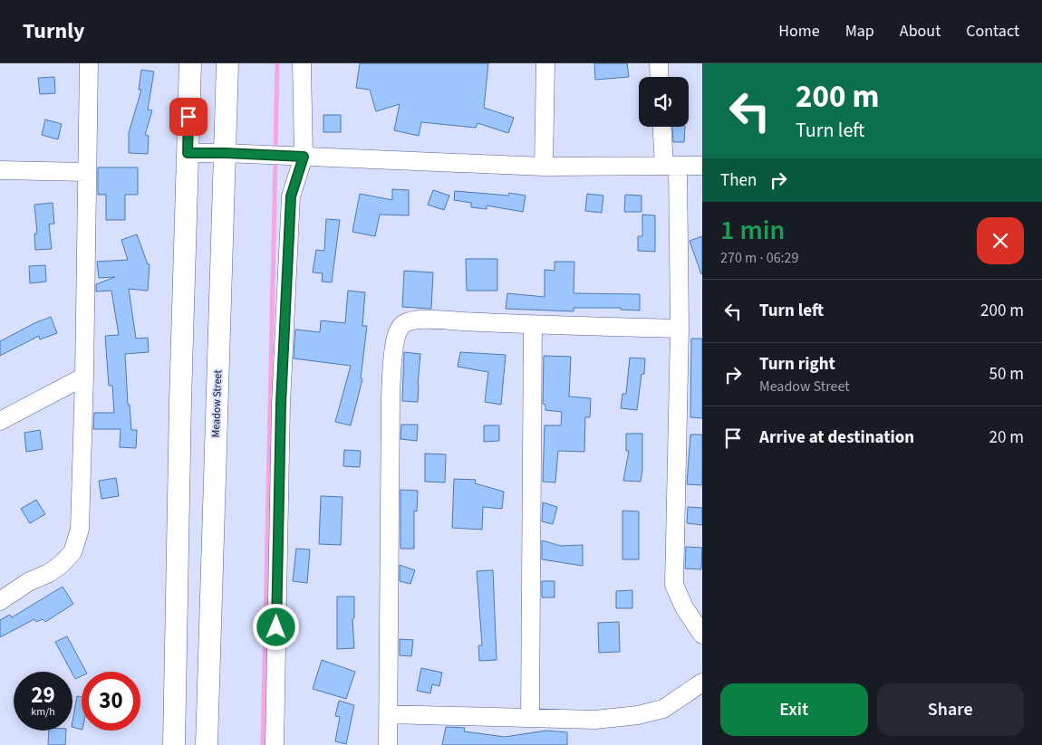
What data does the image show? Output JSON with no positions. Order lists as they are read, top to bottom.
{
  "streets": {
    "street": ["Meadow Street"]
  },
  "page": {
    "header": "Turnly",
    "nav": [
      "Home",
      "Map",
      "About",
      "Contact"
    ],
    "turn": ["200 m", "Turn left"],
    "then": "Then",
    "heading": ["1 min", "270 m · 06:29"],
    "list": [
      {
        "name": "Turn left",
        "value": "200 m"
      },
      {
        "name": "Turn right",
        "note": "Meadow Street",
        "value": "50 m"
      },
      {
        "name": "Arrive at destination",
        "value": "20 m"
      }
    ],
    "speed": "29 km/h",
    "limit": "30",
    "buttons": ["Exit", "Share"]
  }
}
